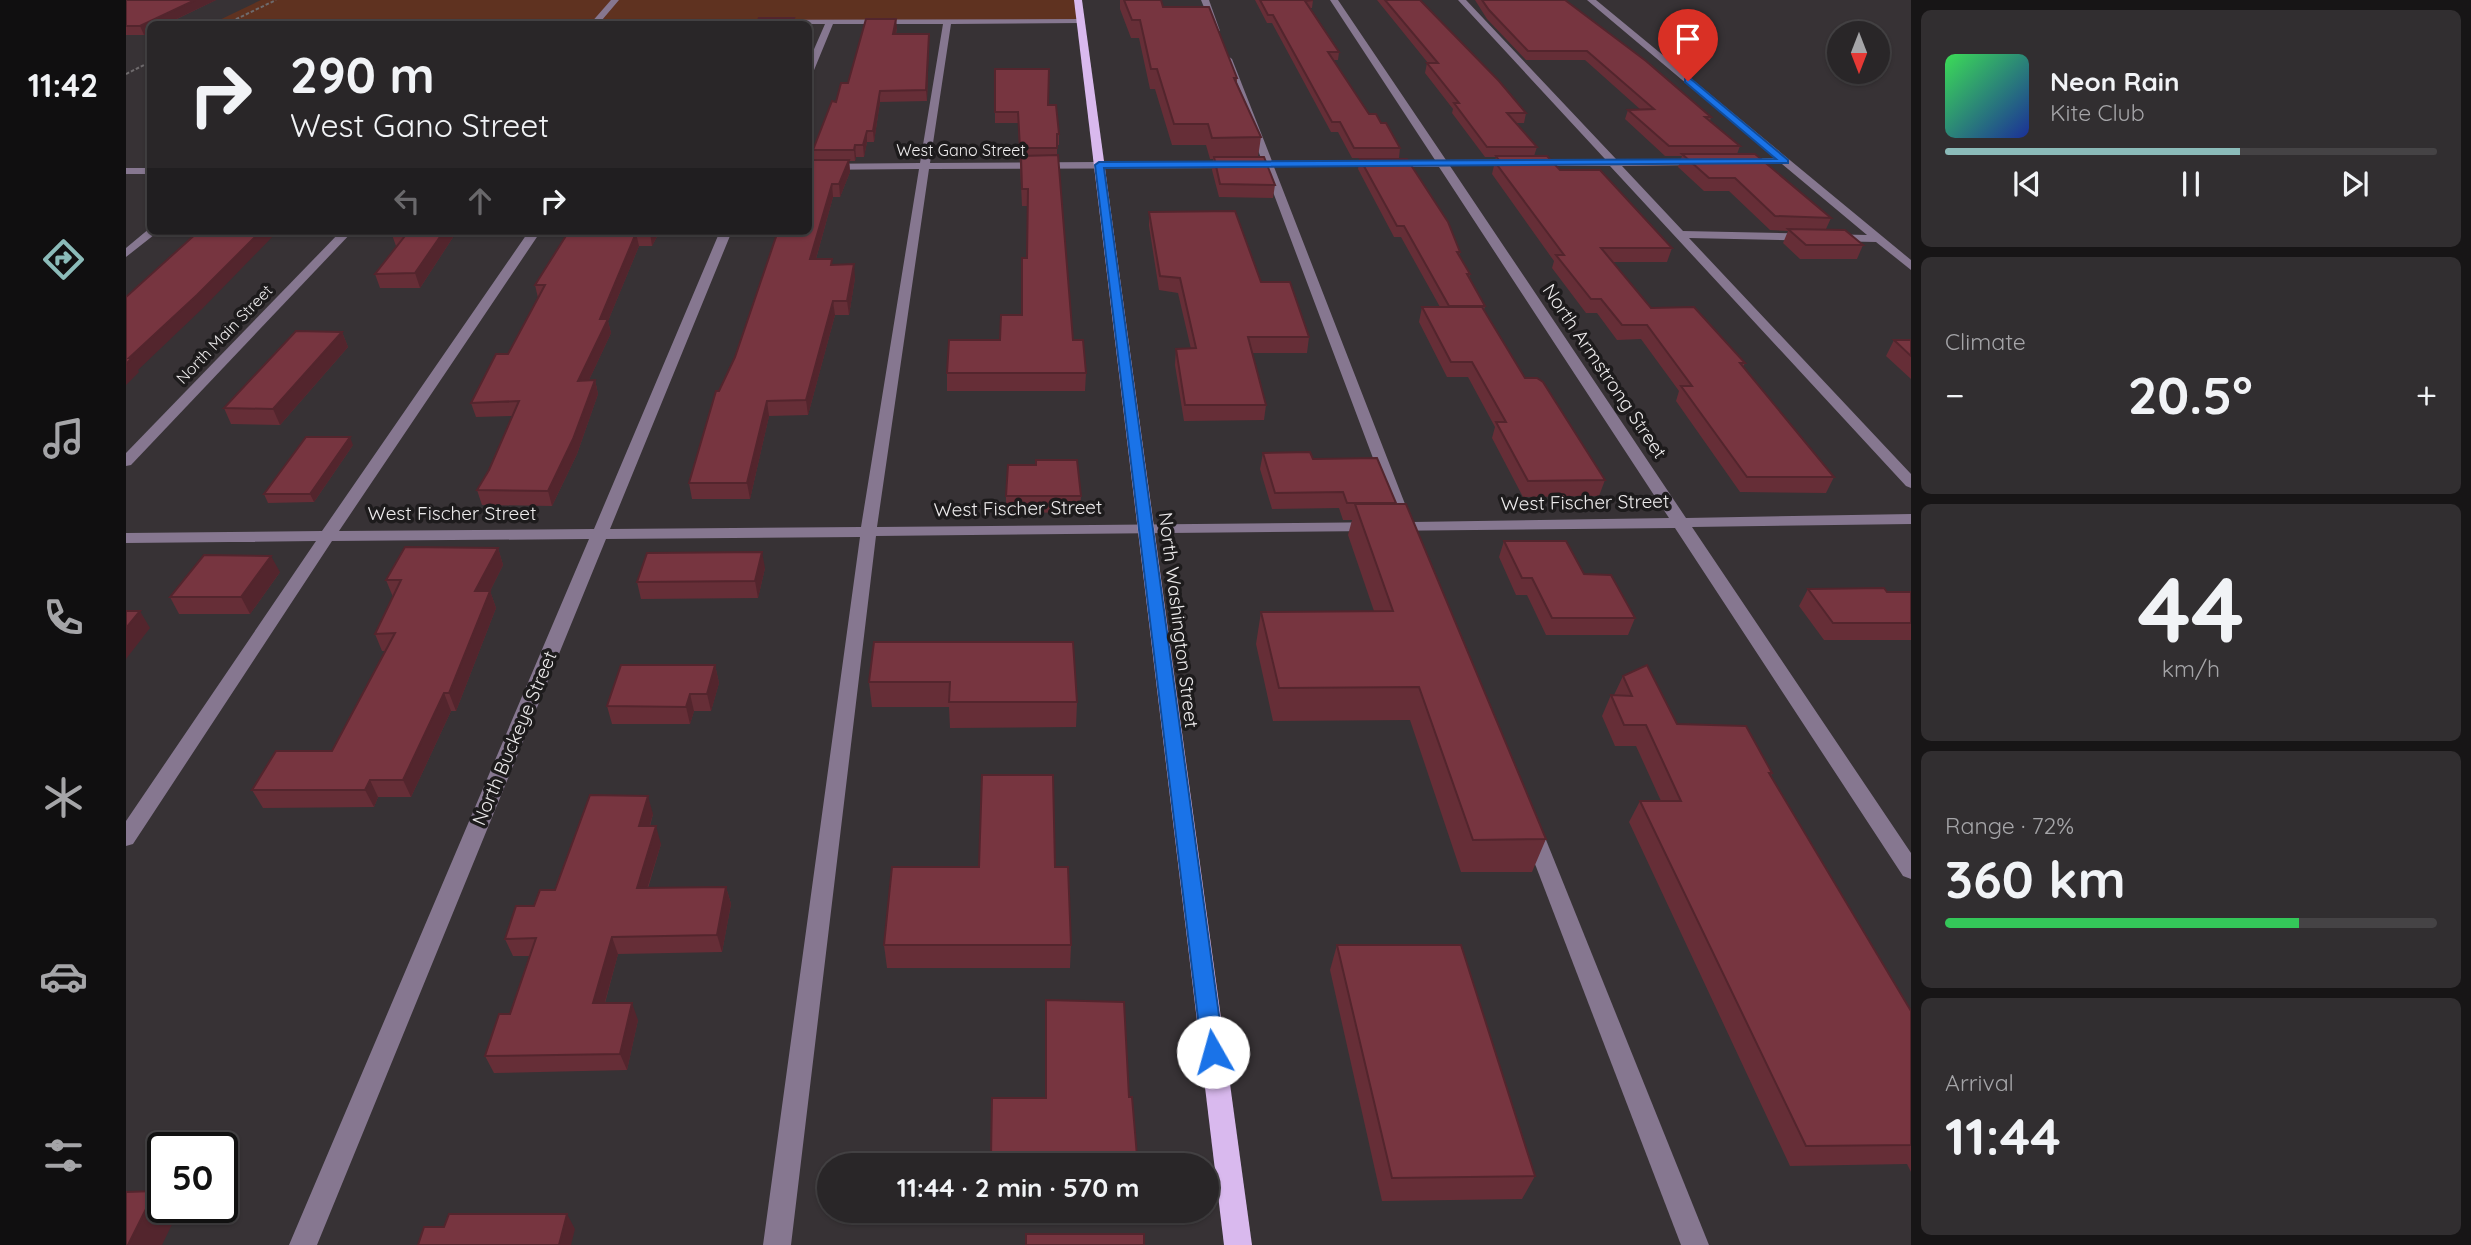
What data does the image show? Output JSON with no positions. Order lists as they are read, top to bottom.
{
  "streets": {
    "main road": ["North Washington Street"],
    "street": [
      "West Gano Street",
      "North Main Street",
      "North Armstrong Street",
      "West Fischer Street",
      "North Buckeye Street"
    ]
  },
  "crossings": [
    ["West Gano Street", "North Armstrong Street"],
    ["West Gano Street", "North Washington Street"],
    ["North Armstrong Street", "West Fischer Street"],
    ["West Fischer Street", "North Washington Street"],
    ["West Fischer Street", "North Buckeye Street"]
  ],
  "north": "bottom",
  "page": {
    "tabs": "11:42",
    "turn": ["290 m", "West Gano Street"],
    "song": ["Neon Rain", "Kite Club"],
    "tile": [
      "Climate",
      ["44", "km/h"],
      ["Range · 72%", "360 km"],
      ["Arrival", "11:44"]
    ],
    "heat": ["−", "20.5°", "+"],
    "limit": "50",
    "trip": "11:44 · 2 min · 570 m"
  }
}
